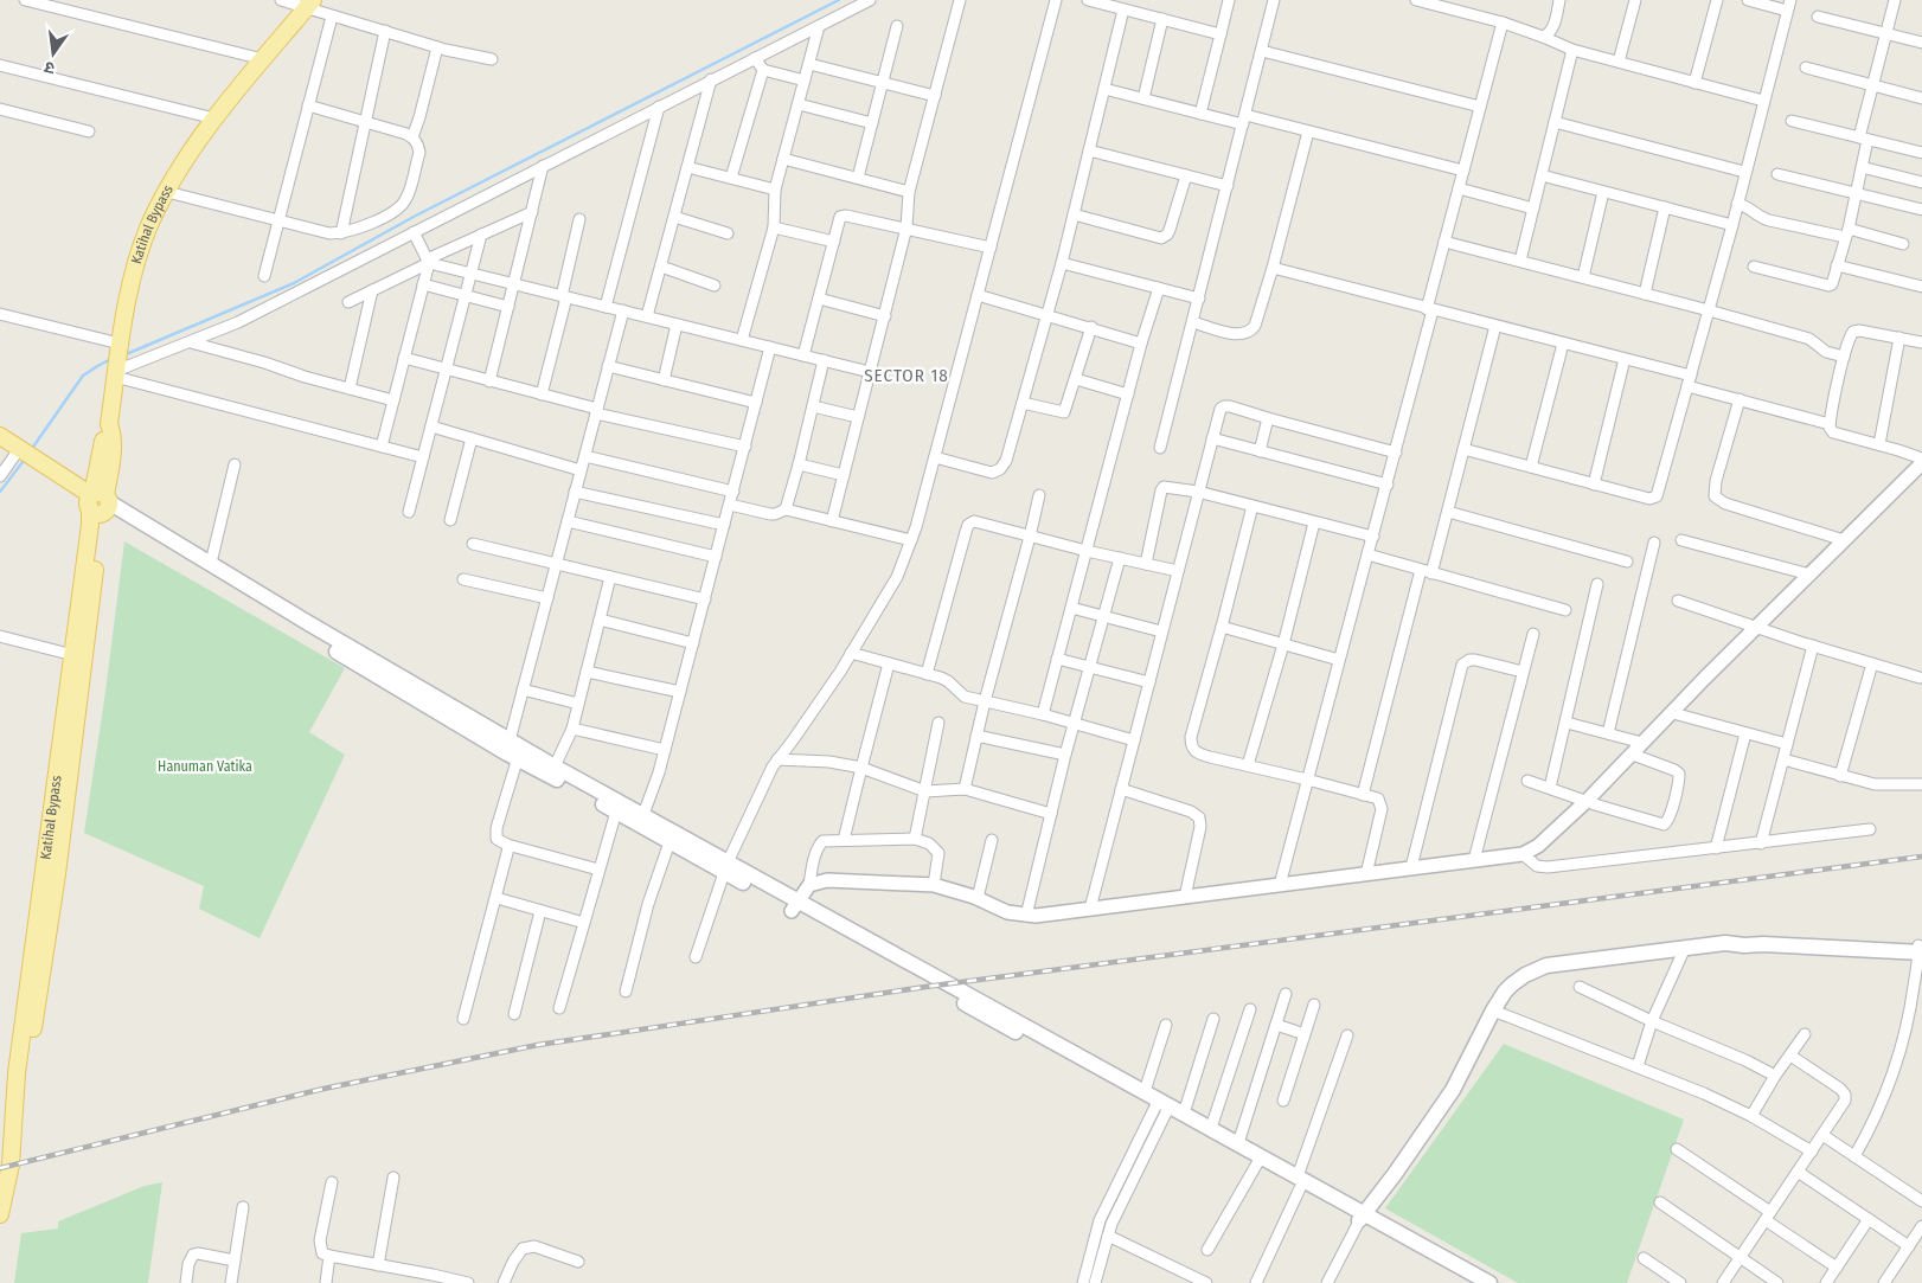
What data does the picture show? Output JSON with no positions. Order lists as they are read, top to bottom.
{
  "streets": {
    "main road": ["Katihal Bypass"]
  },
  "districts": ["SECTOR 18"],
  "parks": ["Hanuman Vatika"],
  "north": "bottom"
}
